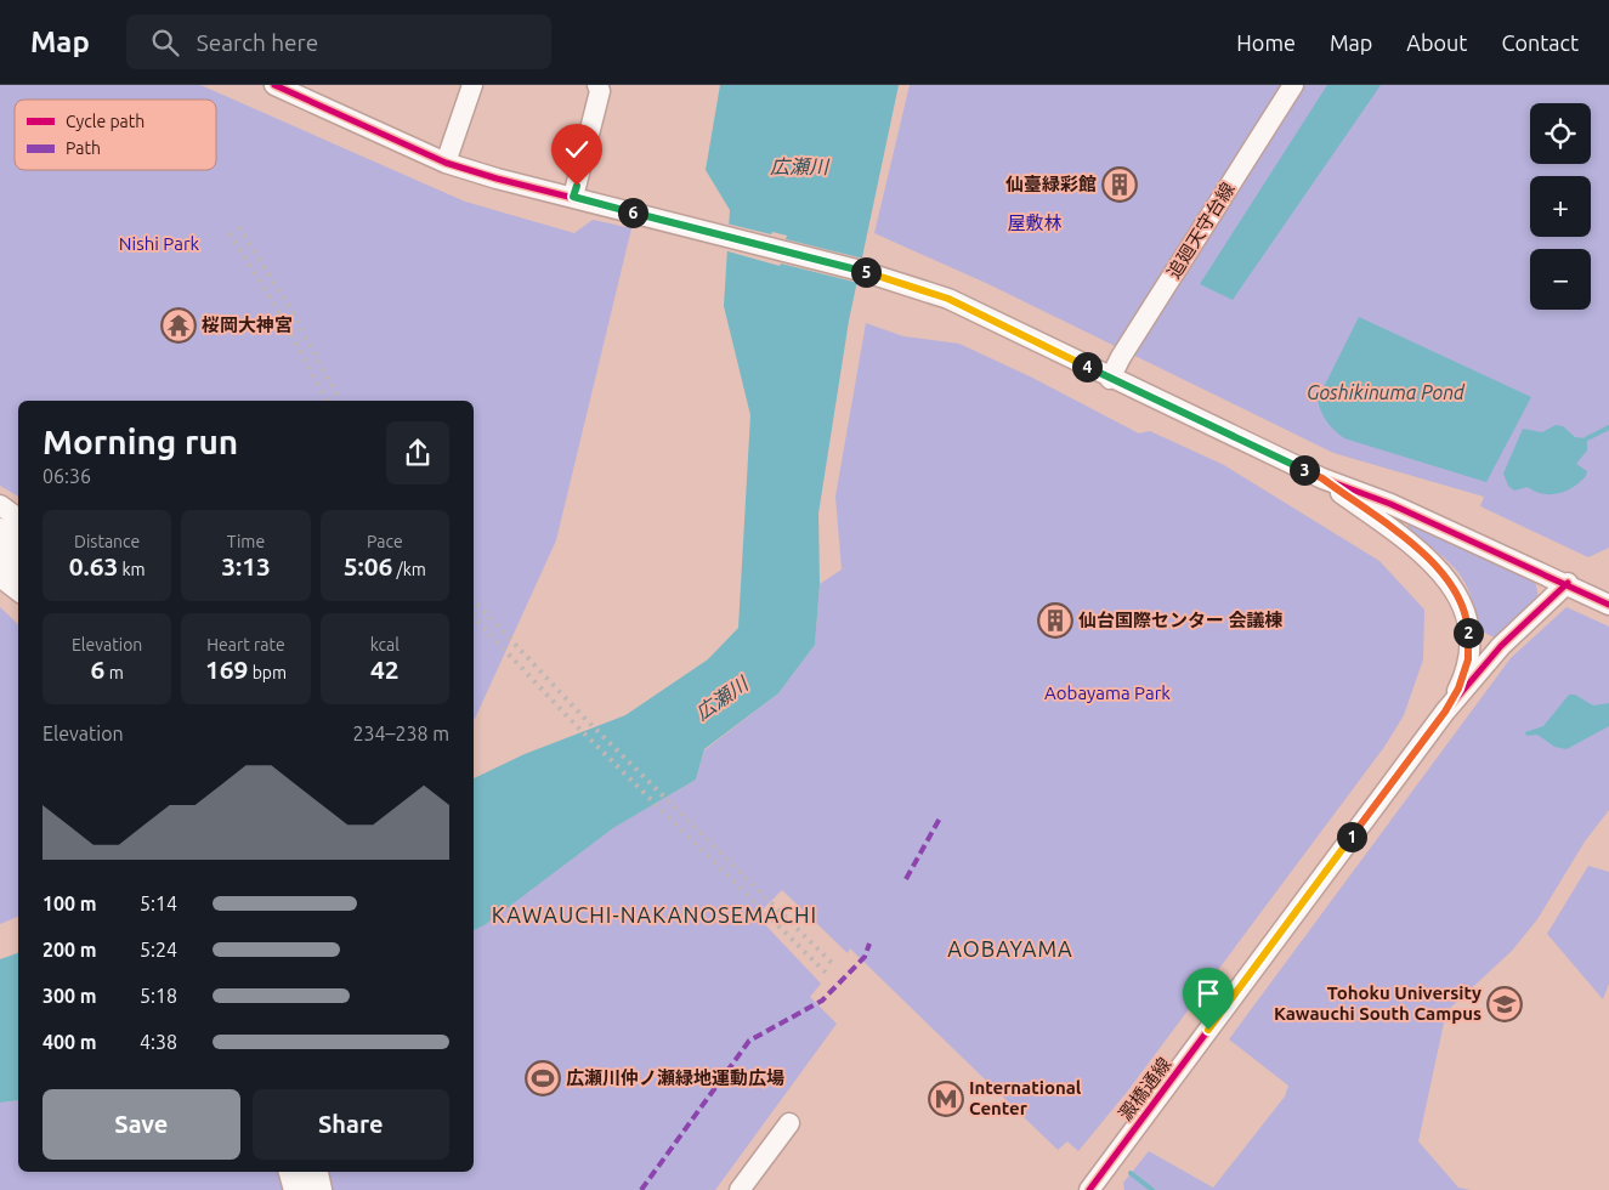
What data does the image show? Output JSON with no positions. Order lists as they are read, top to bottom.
{
  "streets": {
    "street": ["追廻天守台線", "澱橋通線"]
  },
  "districts": ["KAWAUCHI-NAKANOSEMACHI", "AOBAYAMA"],
  "water": ["広瀬川", "Goshikinuma Pond"],
  "parks": ["屋敷林", "Nishi Park", "Aobayama Park"],
  "places": {
    "building": ["仙臺緑彩館", "仙台国際センター 会議棟"],
    "temple": ["桜岡大神宮"],
    "school or university": ["Tohoku University Kawauchi South Campus"],
    "sports": ["広瀬川仲ノ瀬緑地運動広場"],
    "metro station": ["International Center"]
  },
  "legend": ["Cycle path", "Path"],
  "page": {
    "header": "Map",
    "search": "Search here",
    "nav": [
      "Home",
      "Map",
      "About",
      "Contact"
    ],
    "map_buttons": ["+", "−"],
    "pins": [
      "6",
      "5",
      "4",
      "3",
      "2",
      "1"
    ],
    "heading": ["Morning run", "06:36"],
    "stats": [
      ["Distance", "0.63 km"],
      ["Time", "3:13"],
      ["Pace", "5:06 /km"],
      ["Elevation", "6 m"],
      ["Heart rate", "169 bpm"],
      ["kcal", "42"]
    ],
    "chart": ["Elevation", "234–238 m"],
    "list": [
      {
        "name": "100 m",
        "note": "5:14"
      },
      {
        "name": "200 m",
        "note": "5:24"
      },
      {
        "name": "300 m",
        "note": "5:18"
      },
      {
        "name": "400 m",
        "note": "4:38"
      }
    ],
    "buttons": ["Save", "Share"]
  }
}
